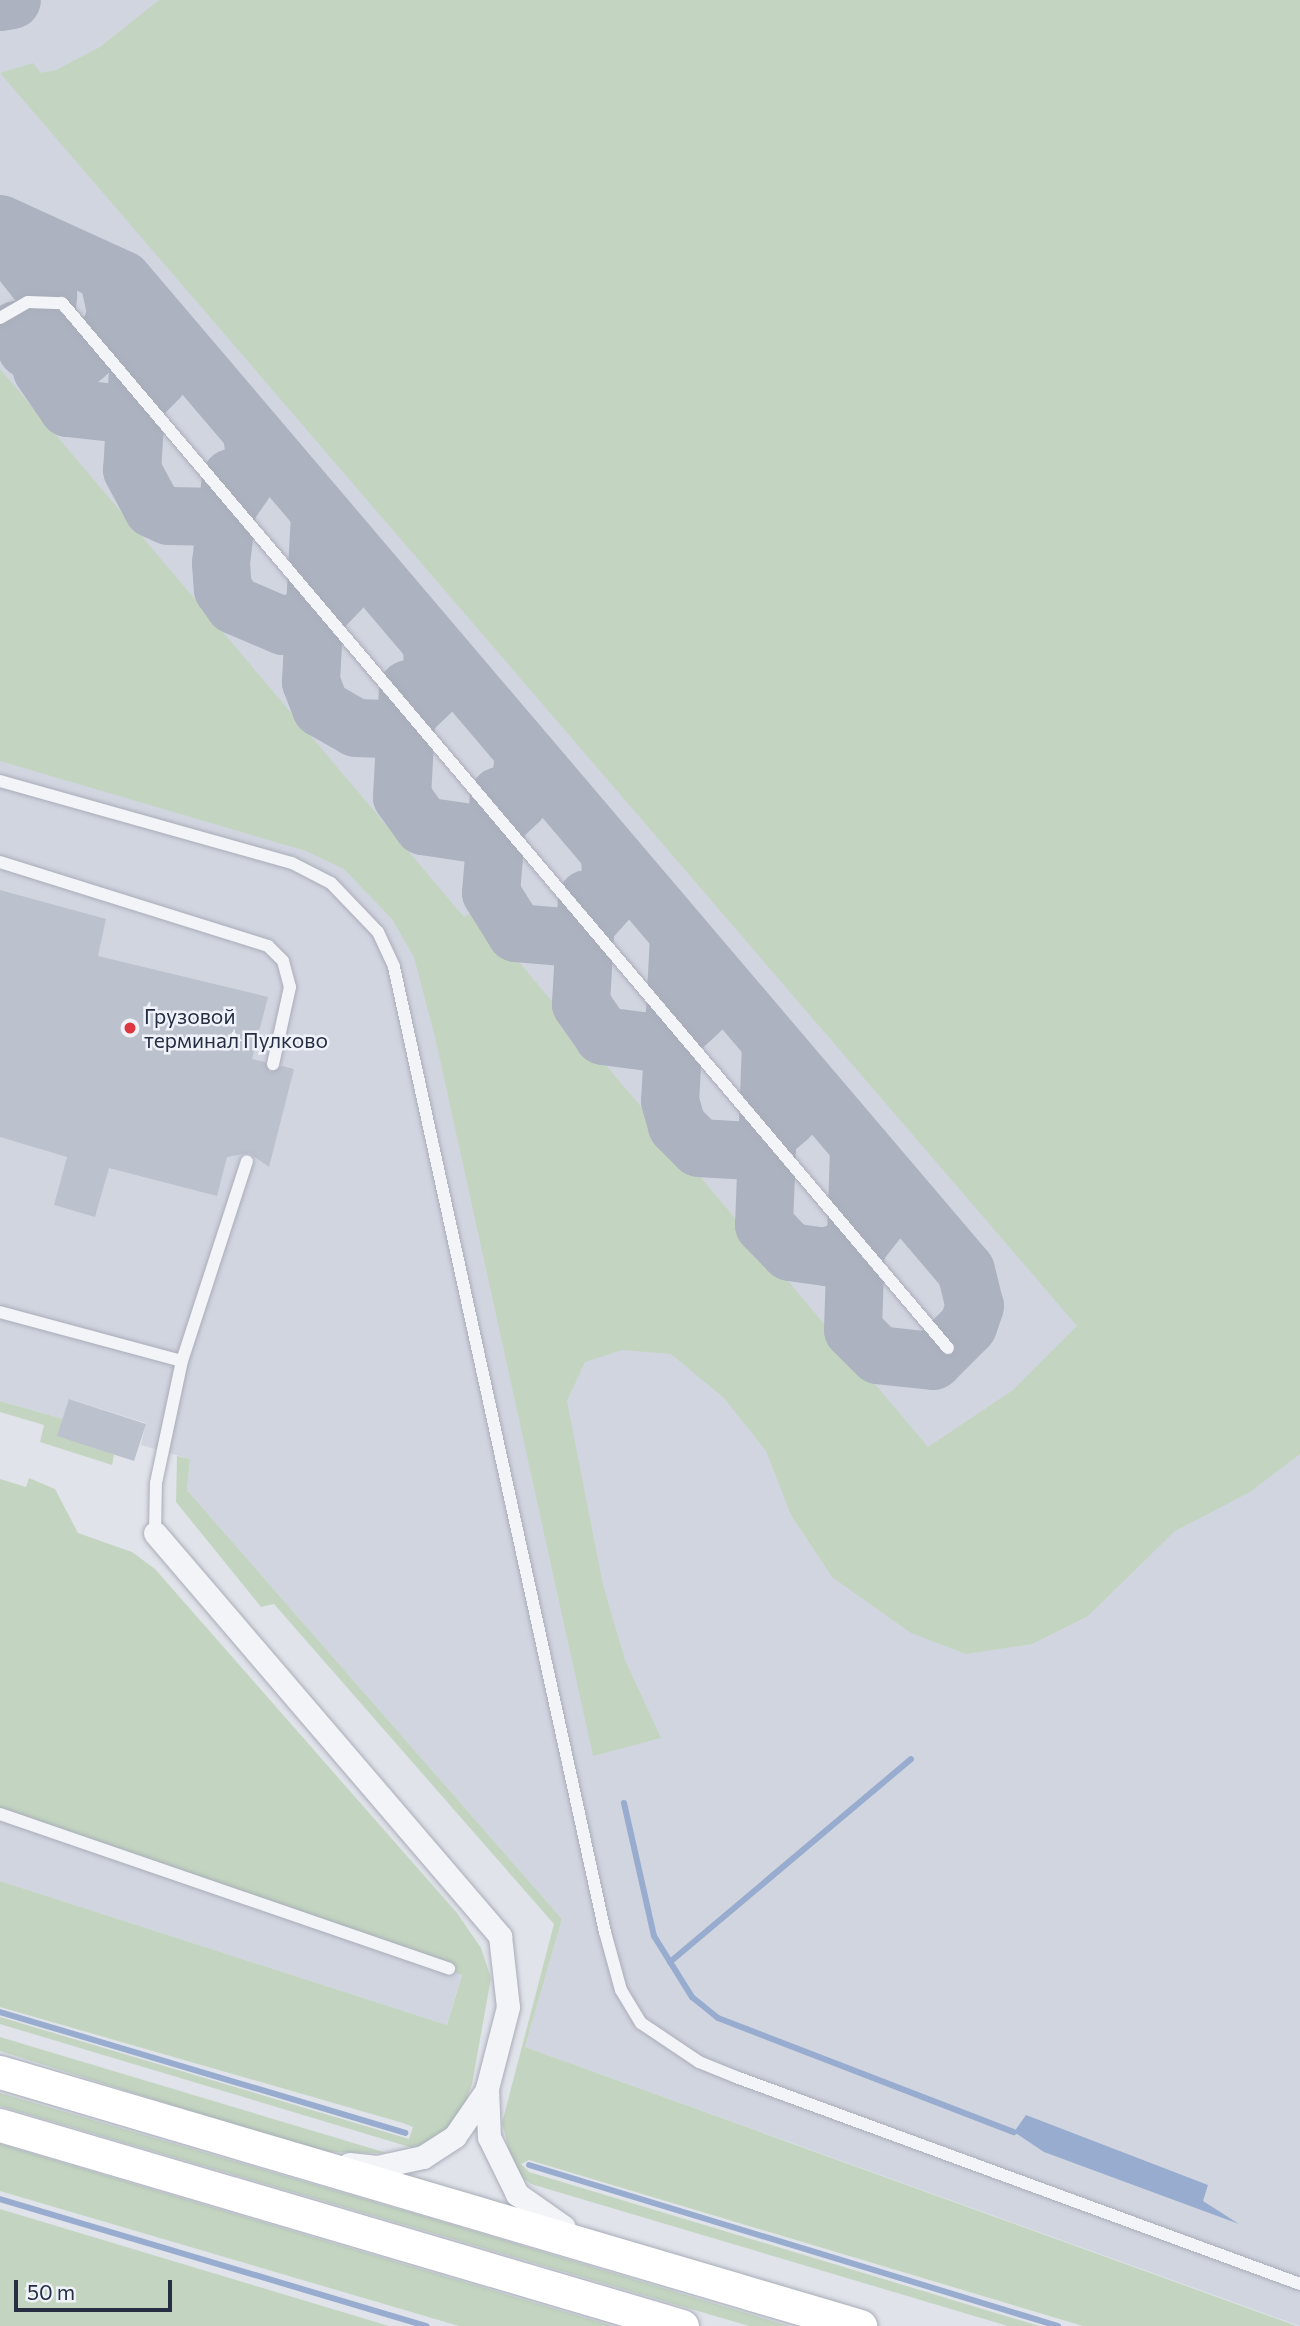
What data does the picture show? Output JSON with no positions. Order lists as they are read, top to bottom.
{
  "places": ["Грузовой терминал Пулково"],
  "scale_bar": "50 m"
}
